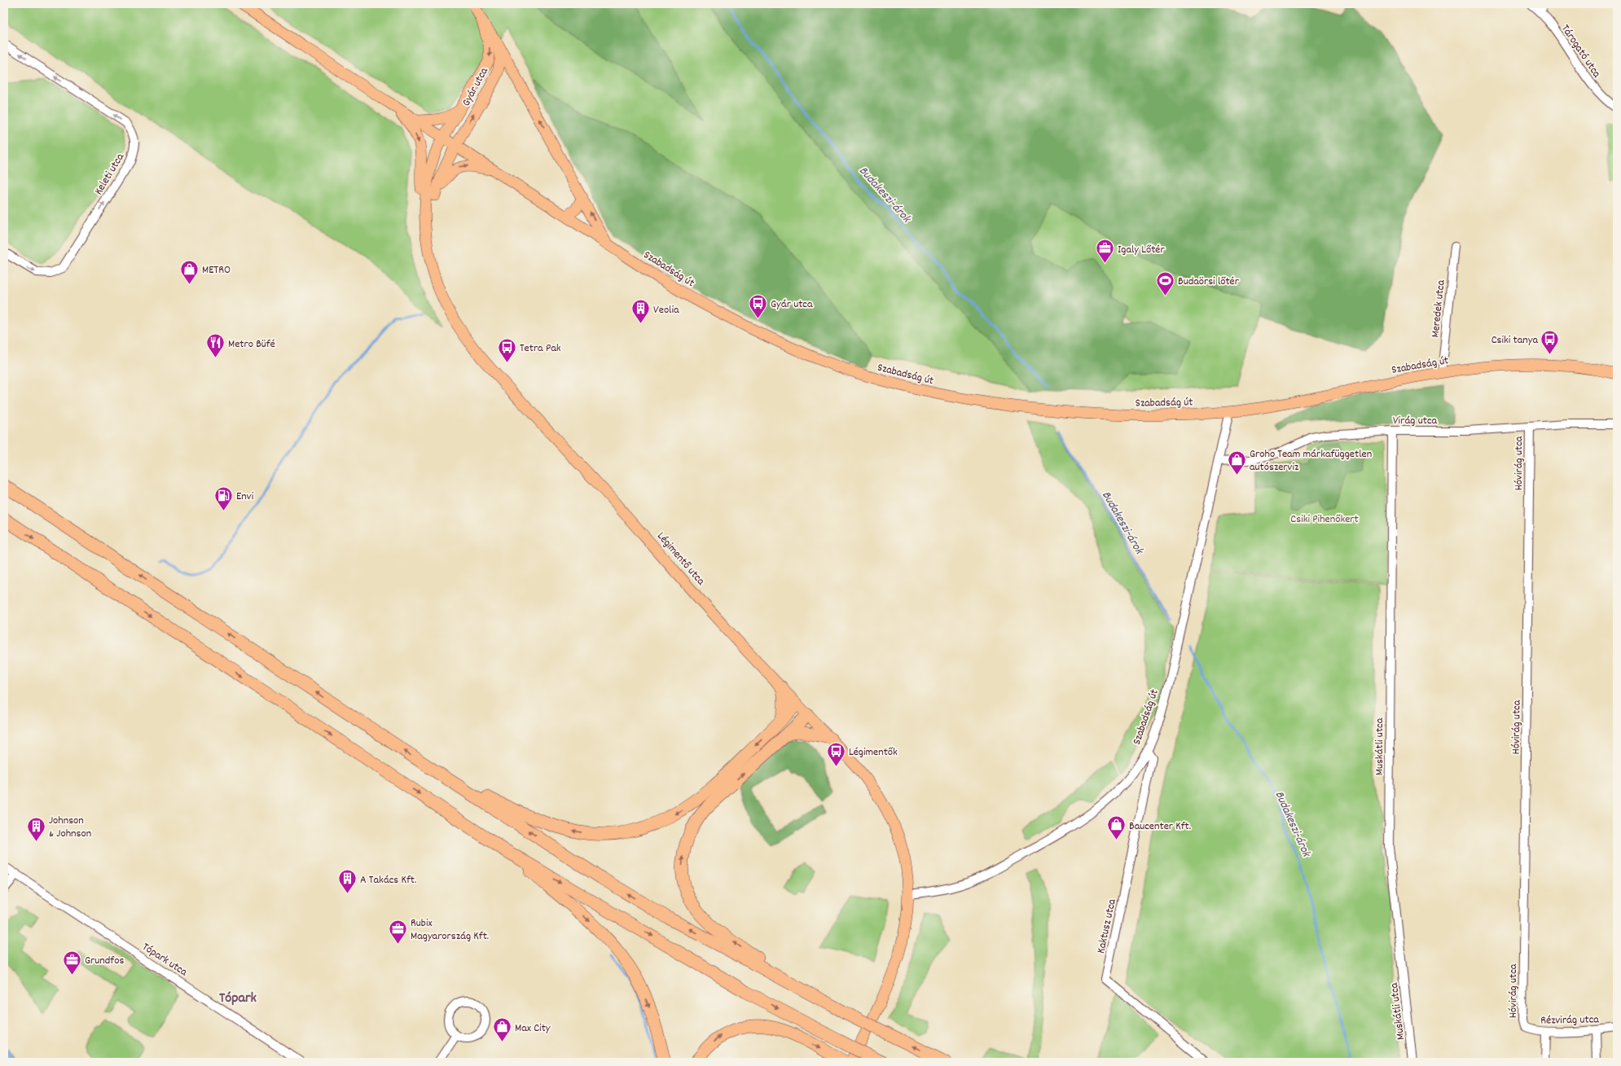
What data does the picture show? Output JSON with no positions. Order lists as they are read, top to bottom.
{
  "streets": {
    "main road": ["Gyár utca", "Szabadság út", "Légimentő utca"],
    "street": [
      "Tárogató utca",
      "Keleti utca",
      "Meredek utca",
      "Virág utca",
      "Hóvirág utca",
      "Muskátli utca",
      "Kaktusz utca",
      "Tópark utca",
      "Rézvirág utca"
    ]
  },
  "crossings": [
    ["Gyár utca", "Szabadság út"],
    ["Gyár utca", "Légimentő utca"],
    ["Szabadság út", "Meredek utca"],
    ["Szabadság út", "Virág utca"],
    ["Szabadság út", "Légimentő utca"],
    ["Szabadság út", "Kaktusz utca"],
    ["Virág utca", "Hóvirág utca"],
    ["Virág utca", "Muskátli utca"],
    ["Hóvirág utca", "Rézvirág utca"]
  ],
  "districts": ["Tópark"],
  "water": ["Budakeszi-árok"],
  "parks": ["Csiki Pihenőkert"],
  "places": {
    "office": ["Igaly Lőtér", "Rubix Magyarország Kft.", "Grundfos"],
    "shop": [
      "METRO",
      "Groho Team márkafüggetlen autószerviz",
      "Baucenter Kft.",
      "Max City"
    ],
    "sports": ["Budaörsi lőtér"],
    "bus stop": [
      "Gyár utca",
      "Csiki tanya",
      "Tetra Pak",
      "Légimentők"
    ],
    "building": ["Veolia", "Johnson & Johnson", "A Takács Kft."],
    "restaurant": ["Metro Büfé"],
    "fuel station": ["Envi"]
  }
}
